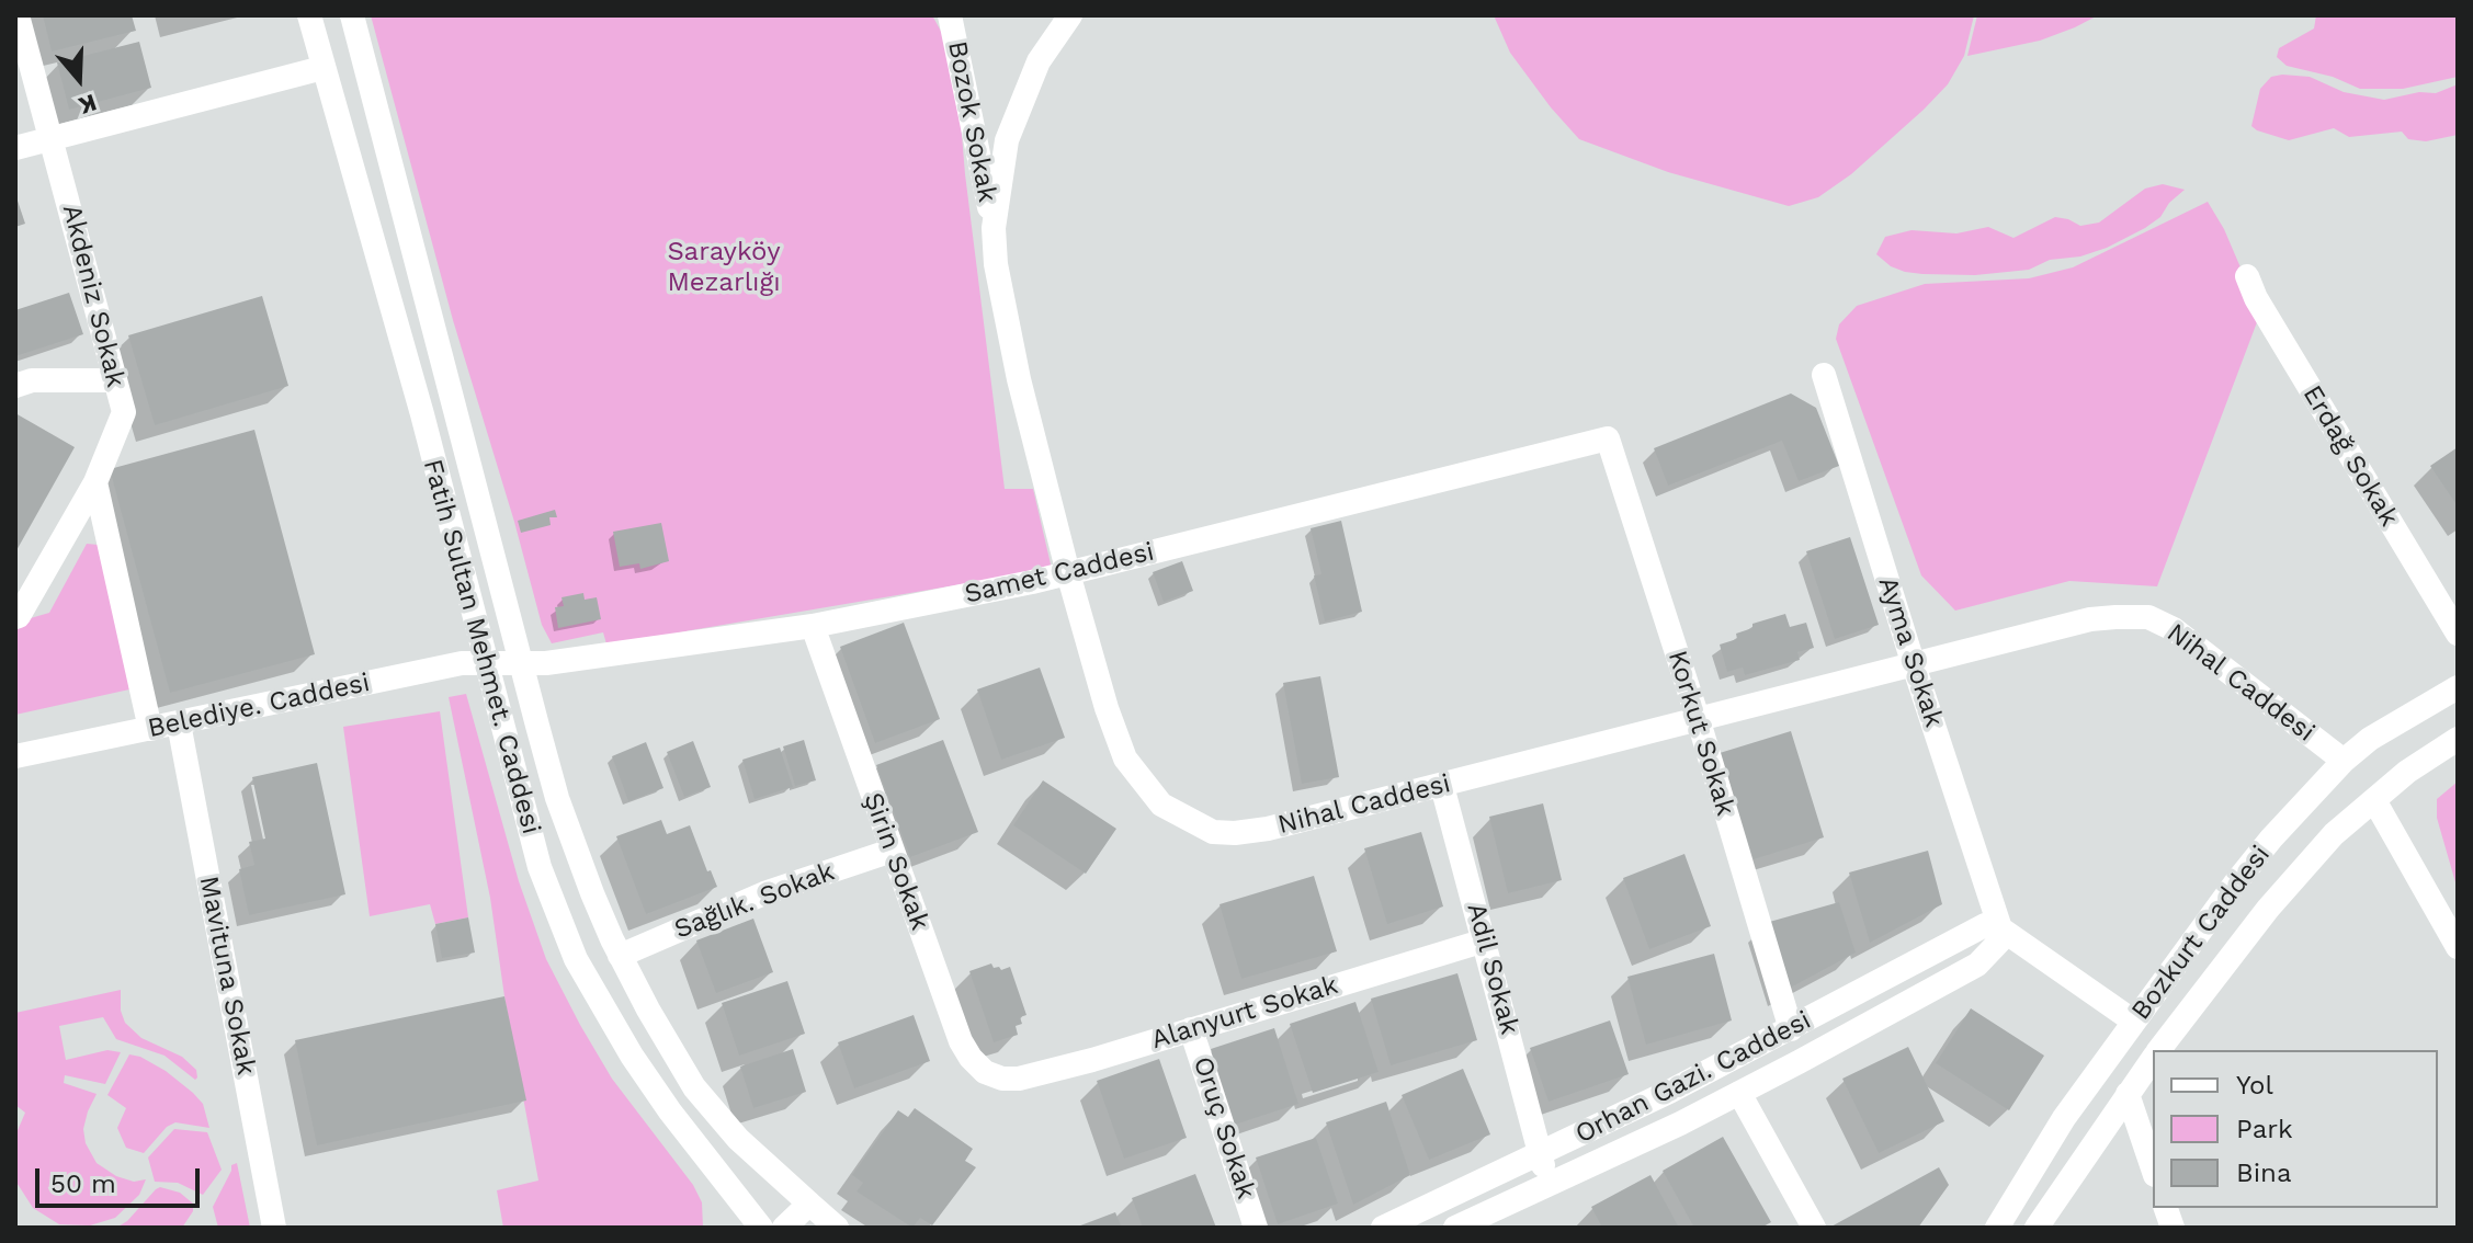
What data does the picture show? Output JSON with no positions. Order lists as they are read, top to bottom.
{
  "streets": {
    "street": [
      "Bozok Sokak",
      "Akdeniz Sokak",
      "Erdağ Sokak",
      "Samet Caddesi",
      "Fatih Sultan Mehmet. Caddesi",
      "Ayma Sokak",
      "Nihal Caddesi",
      "Belediye. Caddesi",
      "Korkut Sokak",
      "Şirin Sokak",
      "Sağlık. Sokak",
      "Bozkurt Caddesi",
      "Adil Sokak",
      "Mavituna Sokak",
      "Alanyurt Sokak",
      "Orhan Gazi. Caddesi",
      "Oruç Sokak"
    ]
  },
  "crossings": [
    ["Bozok Sokak", "Nihal Caddesi"],
    ["Samet Caddesi", "Fatih Sultan Mehmet. Caddesi"],
    ["Samet Caddesi", "Nihal Caddesi"],
    ["Samet Caddesi", "Belediye. Caddesi"],
    ["Samet Caddesi", "Korkut Sokak"],
    ["Samet Caddesi", "Şirin Sokak"],
    ["Fatih Sultan Mehmet. Caddesi", "Belediye. Caddesi"],
    ["Fatih Sultan Mehmet. Caddesi", "Sağlık. Sokak"],
    ["Ayma Sokak", "Nihal Caddesi"],
    ["Ayma Sokak", "Orhan Gazi. Caddesi"],
    ["Nihal Caddesi", "Korkut Sokak"],
    ["Nihal Caddesi", "Bozkurt Caddesi"],
    ["Nihal Caddesi", "Adil Sokak"],
    ["Belediye. Caddesi", "Mavituna Sokak"],
    ["Korkut Sokak", "Orhan Gazi. Caddesi"],
    ["Şirin Sokak", "Sağlık. Sokak"],
    ["Şirin Sokak", "Alanyurt Sokak"],
    ["Adil Sokak", "Alanyurt Sokak"],
    ["Adil Sokak", "Orhan Gazi. Caddesi"],
    ["Alanyurt Sokak", "Oruç Sokak"]
  ],
  "parks": ["Sarayköy Mezarlığı"],
  "legend": ["Yol", "Park", "Bina"],
  "scale_bar": "50 m",
  "north": "bottom"
}
